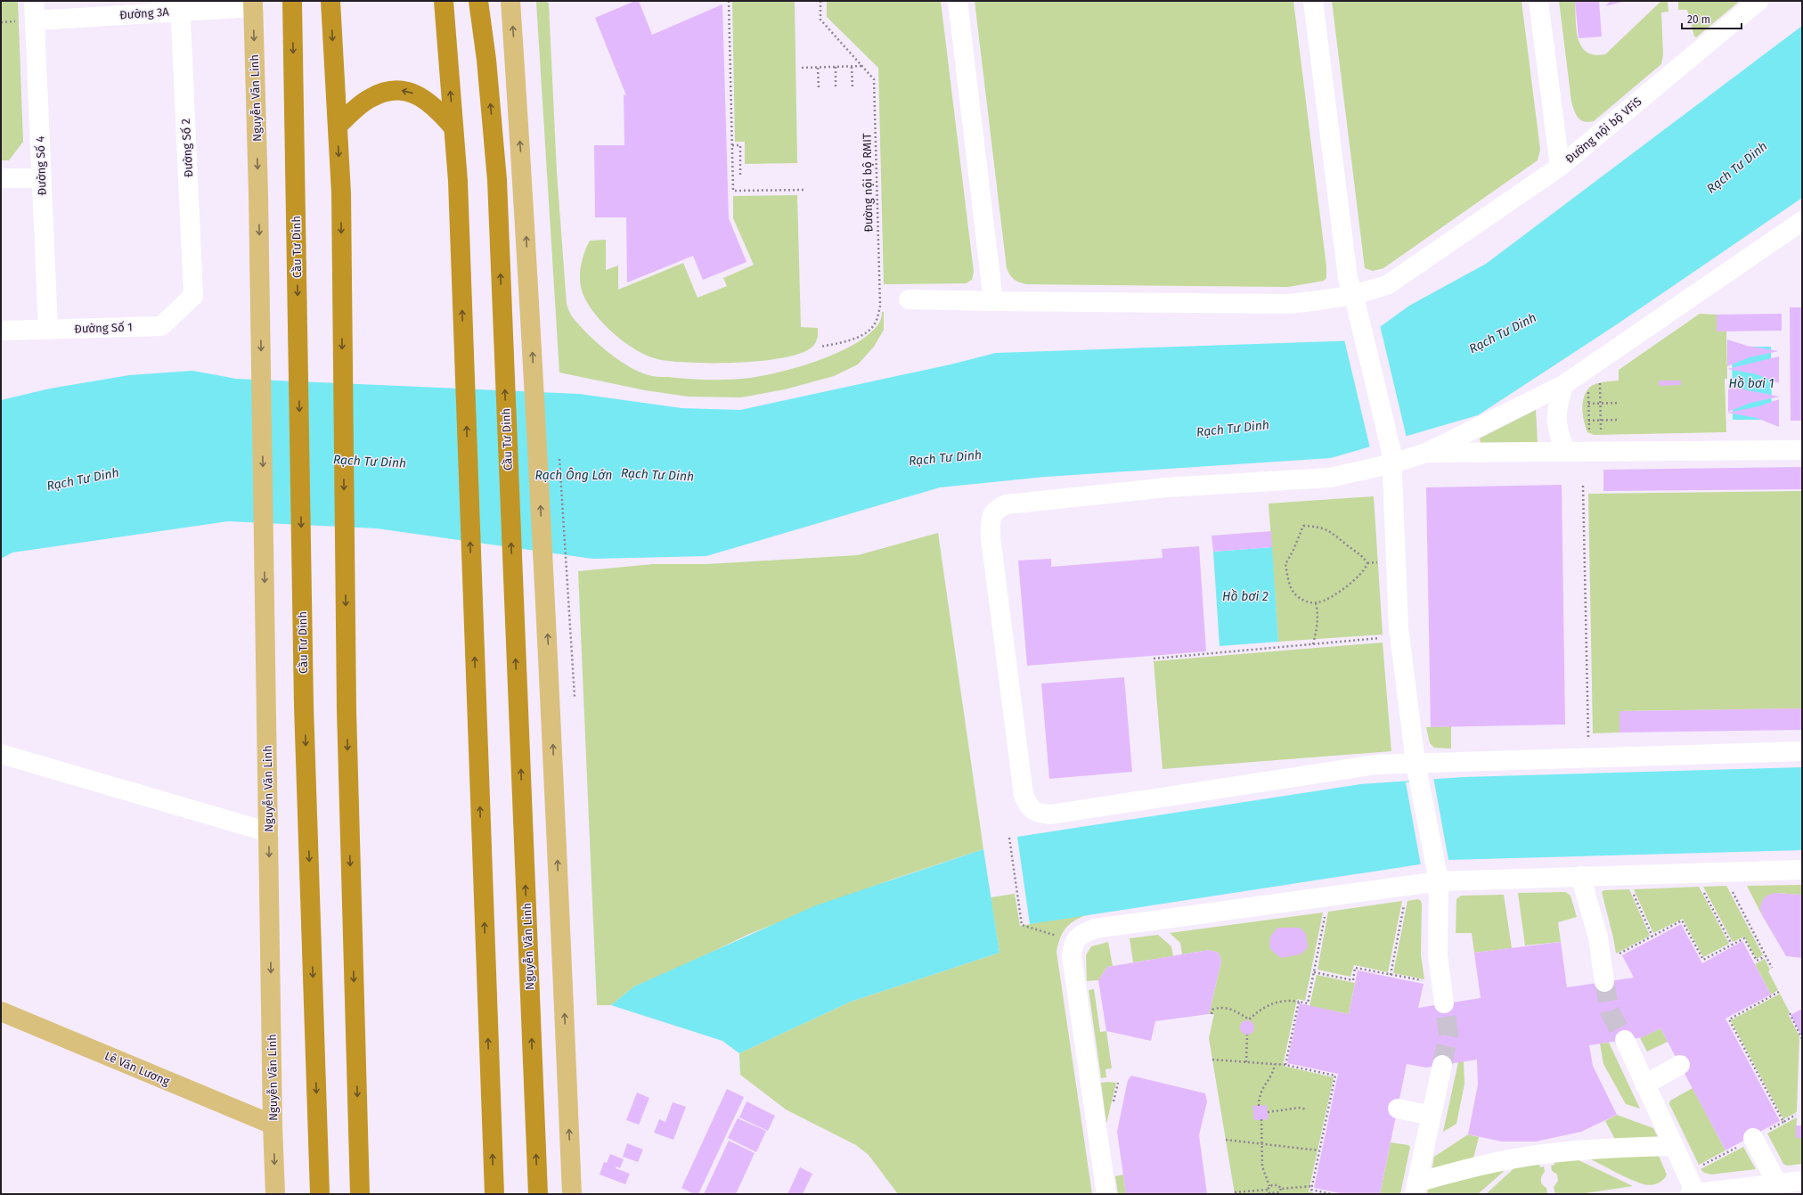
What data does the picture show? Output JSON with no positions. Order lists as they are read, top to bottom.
{
  "streets": {
    "highway": ["Nguyễn Văn Linh", "Cầu Tư Dinh"],
    "main road": ["Lê Văn Lương"],
    "street": [
      "Đường 3A",
      "Đường nội bộ VFiS",
      "Đường Số 2",
      "Đường Số 4",
      "Đường Số 1"
    ],
    "path": ["Đường nội bộ RMIT"]
  },
  "crossings": [
    ["Đường 3A", "Nguyễn Văn Linh"],
    ["Đường 3A", "Đường Số 2"],
    ["Đường 3A", "Đường Số 4"],
    ["Nguyễn Văn Linh", "Cầu Tư Dinh"],
    ["Nguyễn Văn Linh", "Lê Văn Lương"],
    ["Đường Số 2", "Đường Số 1"],
    ["Đường Số 4", "Đường Số 1"]
  ],
  "water": [
    "Rạch Tư Dinh",
    "Hồ bơi 1",
    "Rạch Ông Lớn",
    "Hồ bơi 2"
  ],
  "scale_bar": "20 m"
}
